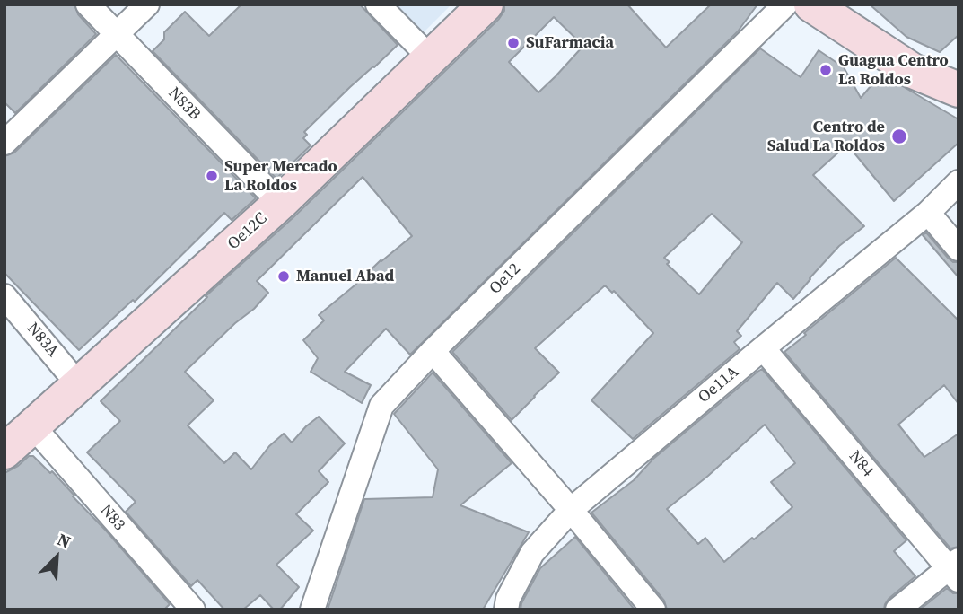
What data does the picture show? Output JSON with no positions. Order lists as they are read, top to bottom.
{
  "streets": {
    "main road": ["Oe12C"],
    "street": [
      "N83B",
      "Oe12",
      "N83A",
      "Oe11A",
      "N84",
      "N83"
    ]
  },
  "crossings": [
    ["N83B", "Oe12C"],
    ["Oe12C", "N83A"],
    ["Oe12C", "N83"],
    ["Oe11A", "N84"]
  ],
  "places": [
    "SuFarmacia",
    "Guagua Centro La Roldos",
    "Centro de Salud La Roldos",
    "Super Mercado La Roldos",
    "Manuel Abad"
  ],
  "north": "top right"
}
